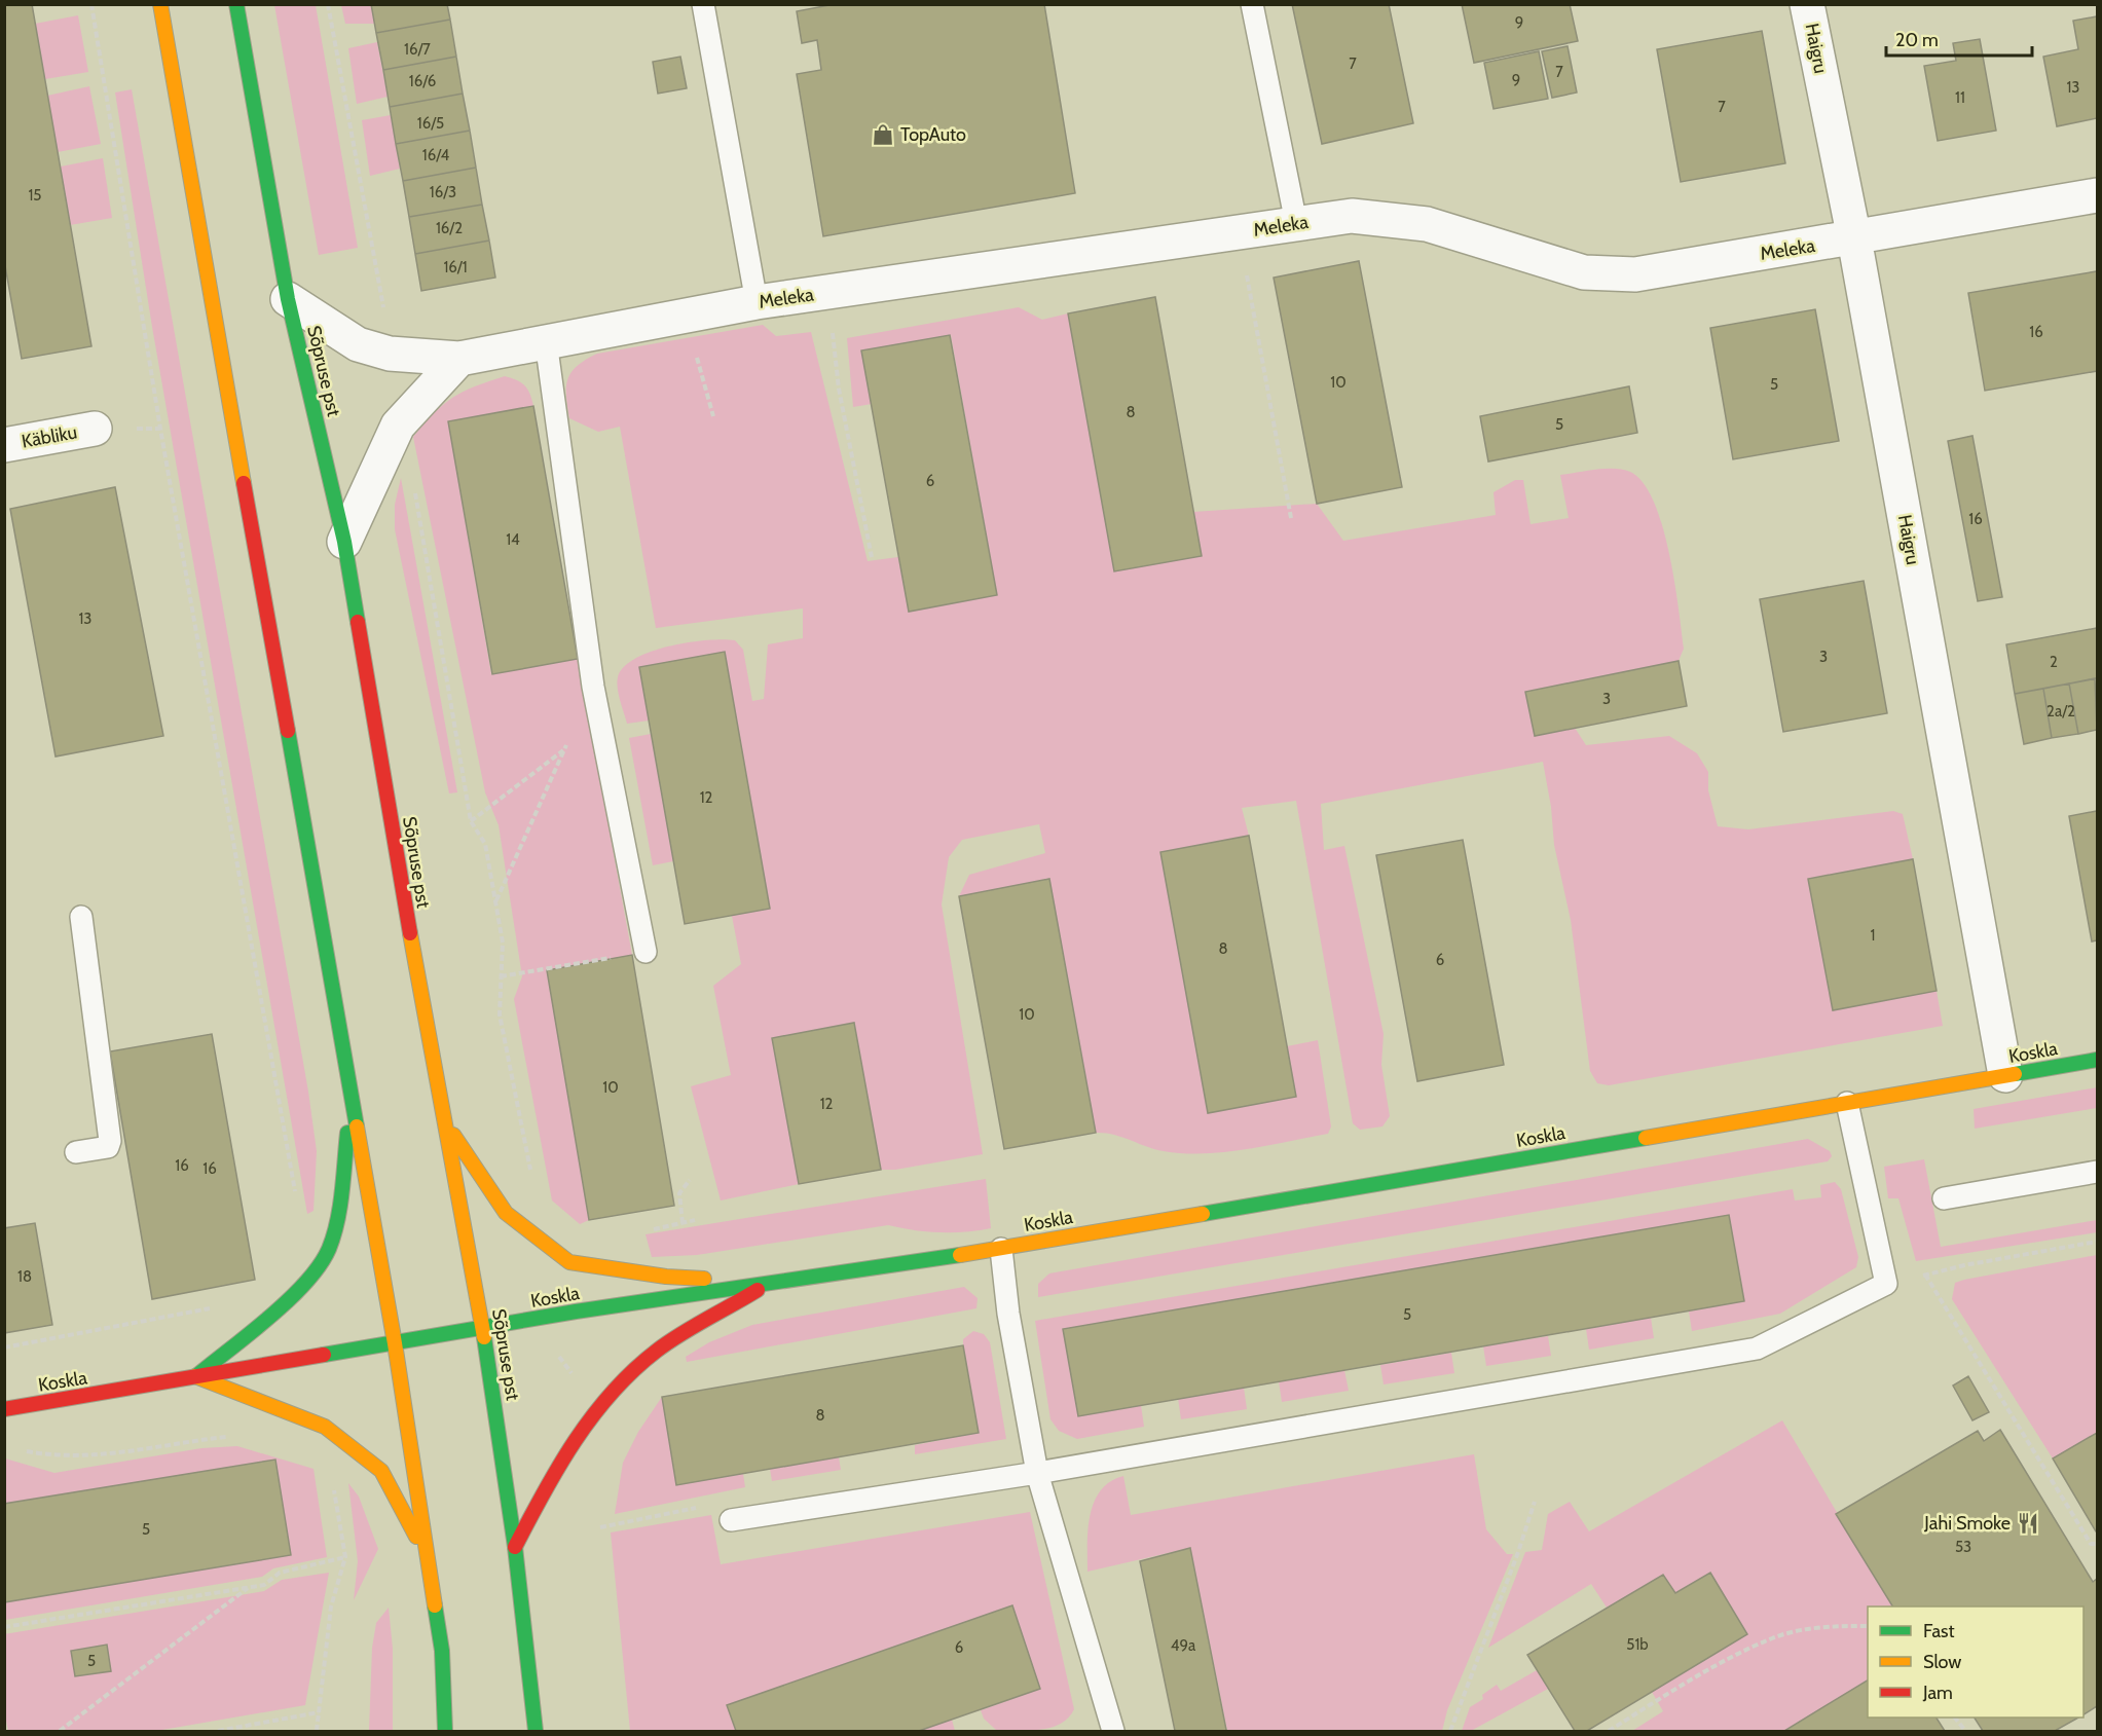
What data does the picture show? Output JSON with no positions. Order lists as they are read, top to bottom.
{
  "streets": {
    "main road": ["Sõpruse pst", "Koskla"],
    "street": ["Haigru", "Meleka", "Käbliku"]
  },
  "crossings": [
    ["Haigru", "Meleka"],
    ["Haigru", "Koskla"],
    ["Meleka", "Sõpruse pst"],
    ["Sõpruse pst", "Koskla"]
  ],
  "places": {
    "shop": ["TopAuto"],
    "restaurant": ["Jahi Smoke"]
  },
  "house_numbers": [
    "9",
    "16/7",
    "7",
    "7",
    "9",
    "16/6",
    "13",
    "11",
    "7",
    "16/5",
    "16/4",
    "16/3",
    "15",
    "16/2",
    "16/1",
    "16",
    "10",
    "5",
    "8",
    "5",
    "6",
    "16",
    "14",
    "13",
    "3",
    "2",
    "3",
    "2a/2",
    "12",
    "1",
    "8",
    "6",
    "10",
    "10",
    "12",
    "16",
    "16",
    "18",
    "5",
    "8",
    "5",
    "53",
    "51b",
    "49a",
    "6",
    "5"
  ],
  "legend": ["Fast", "Slow", "Jam"],
  "scale_bar": "20 m"
}
